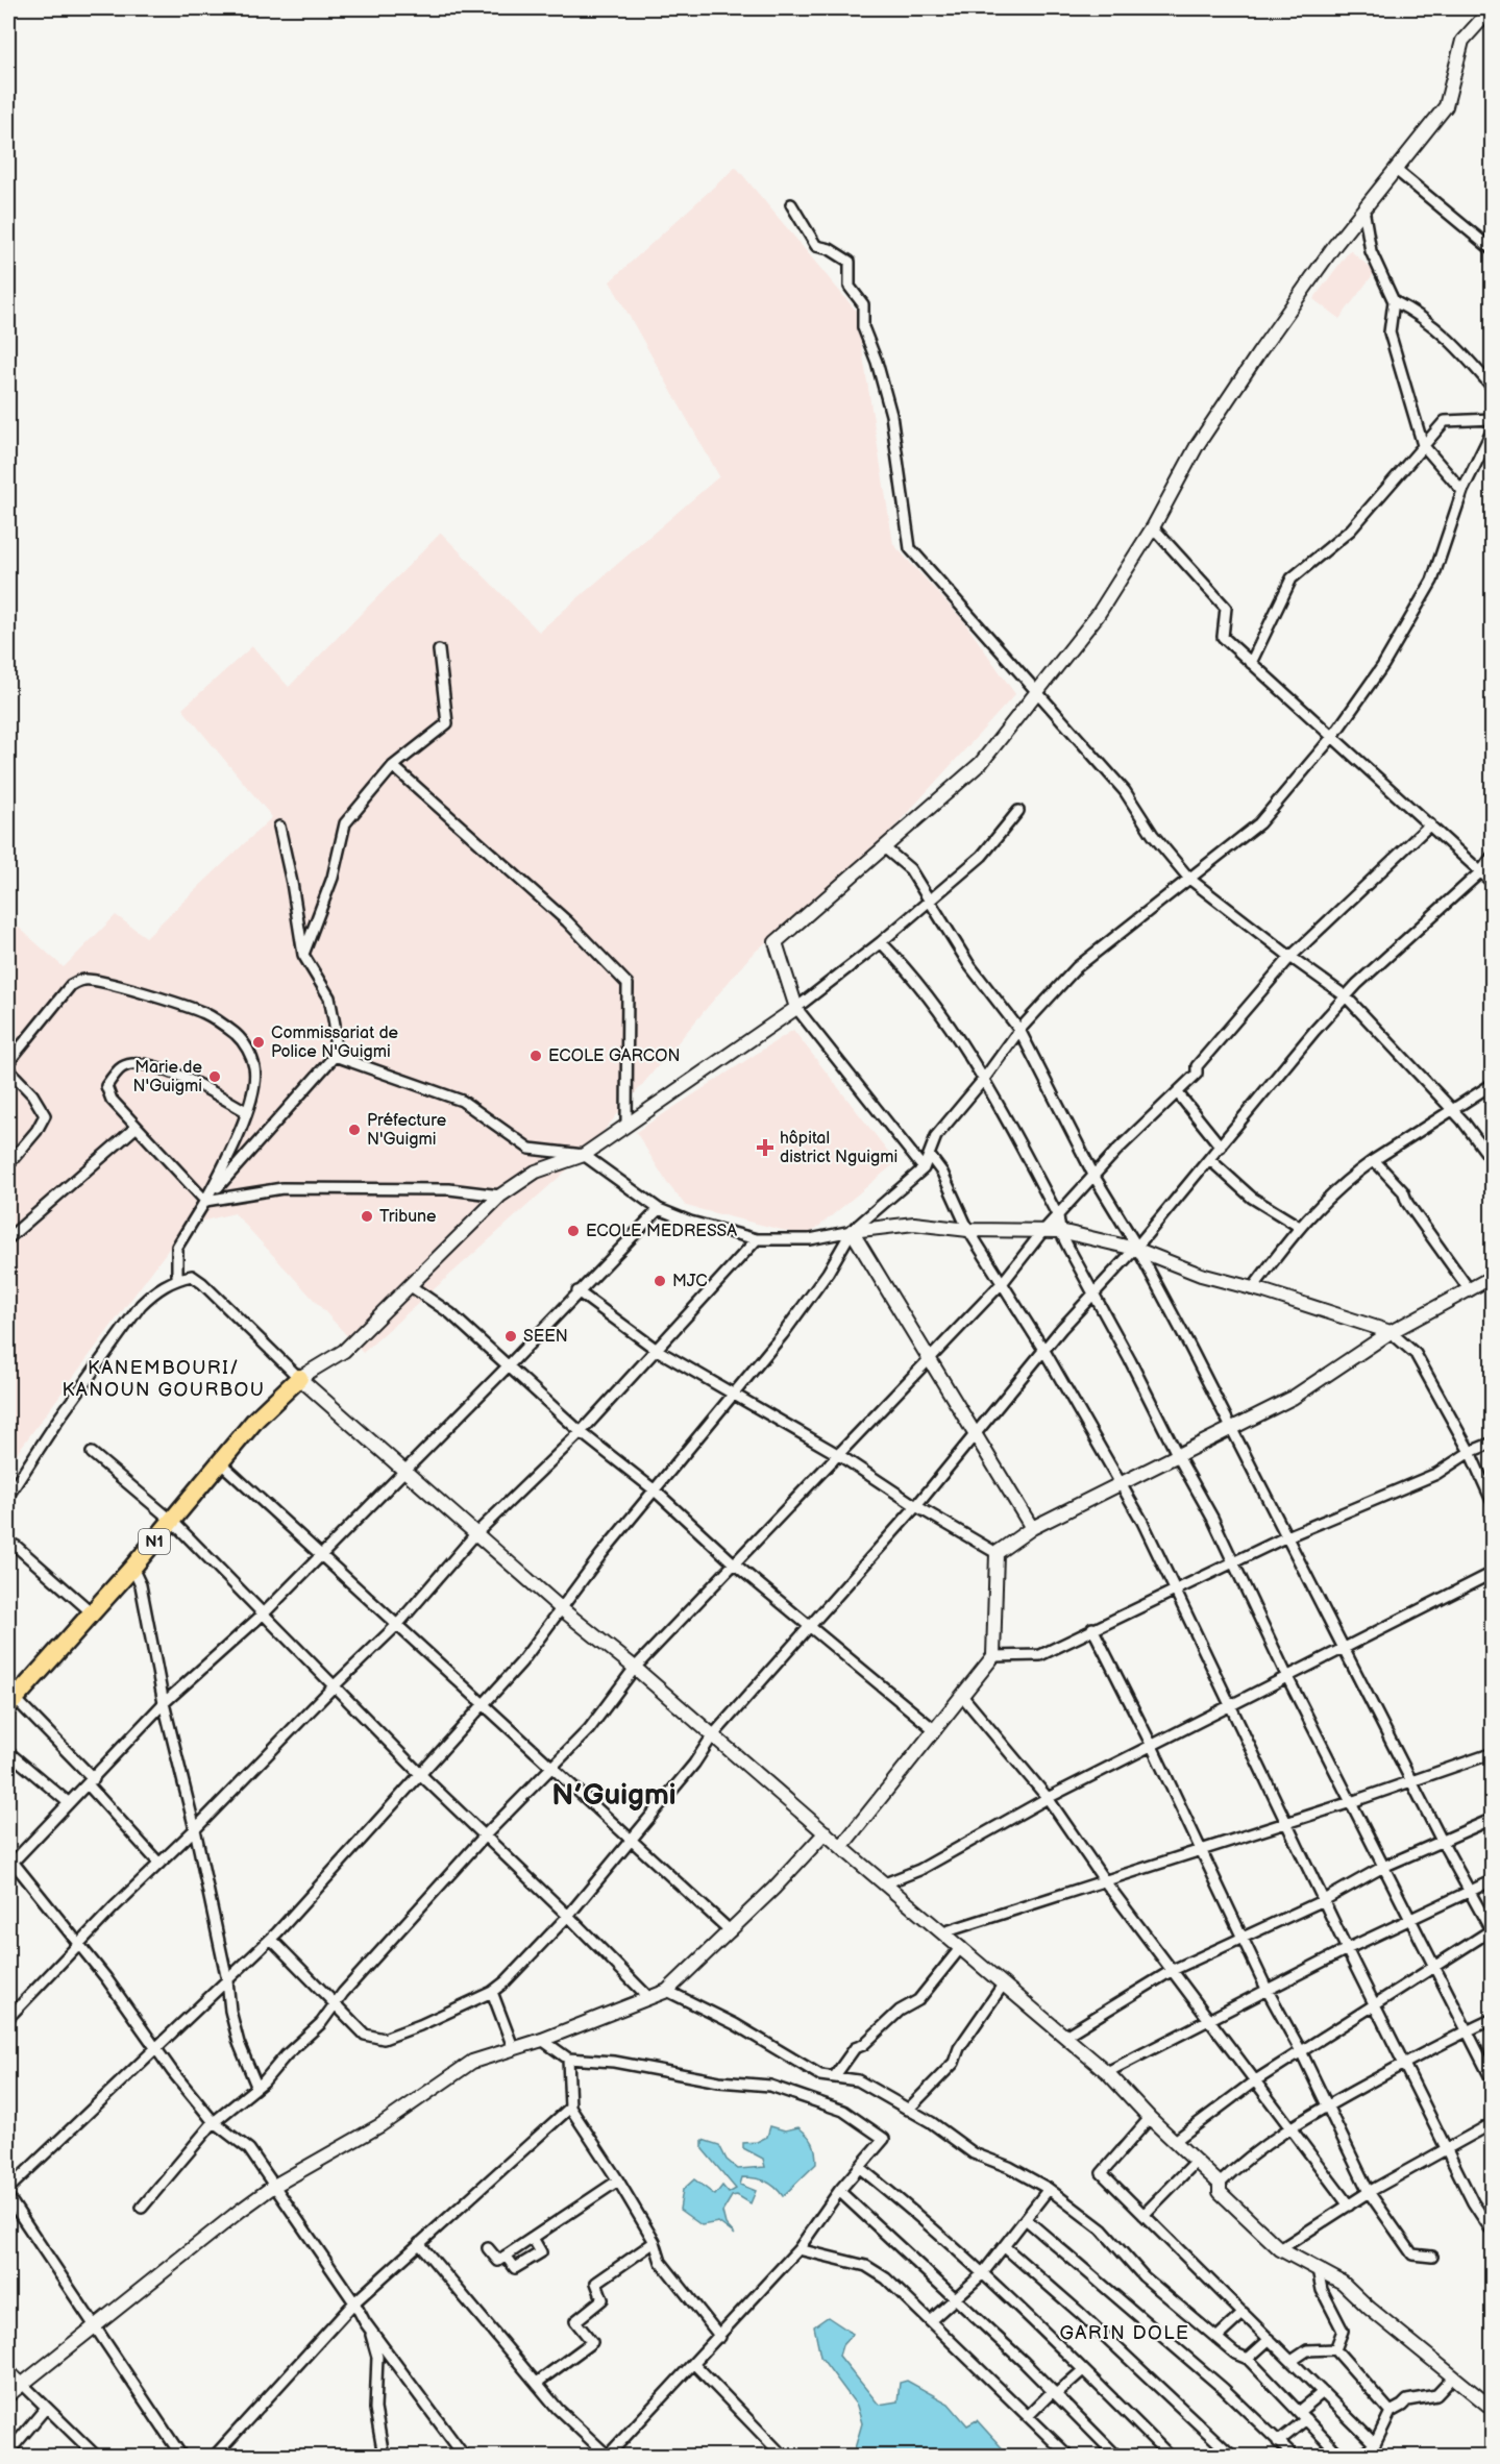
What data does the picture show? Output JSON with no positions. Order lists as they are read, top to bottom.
{
  "streets": {
    "highway": ["N1"]
  },
  "districts": ["KANEMBOURI/ KANOUN GOURBOU", "N’Guigmi", "GARIN DOLE"],
  "places": {
    "other": [
      "Commissariat de Police N'Guigmi",
      "ECOLE GARCON",
      "Marie de N'Guigmi",
      "Préfecture N'Guigmi",
      "Tribune",
      "ECOLE MEDRESSA",
      "MJC",
      "SEEN"
    ],
    "health": ["hôpital district Nguigmi"]
  }
}
